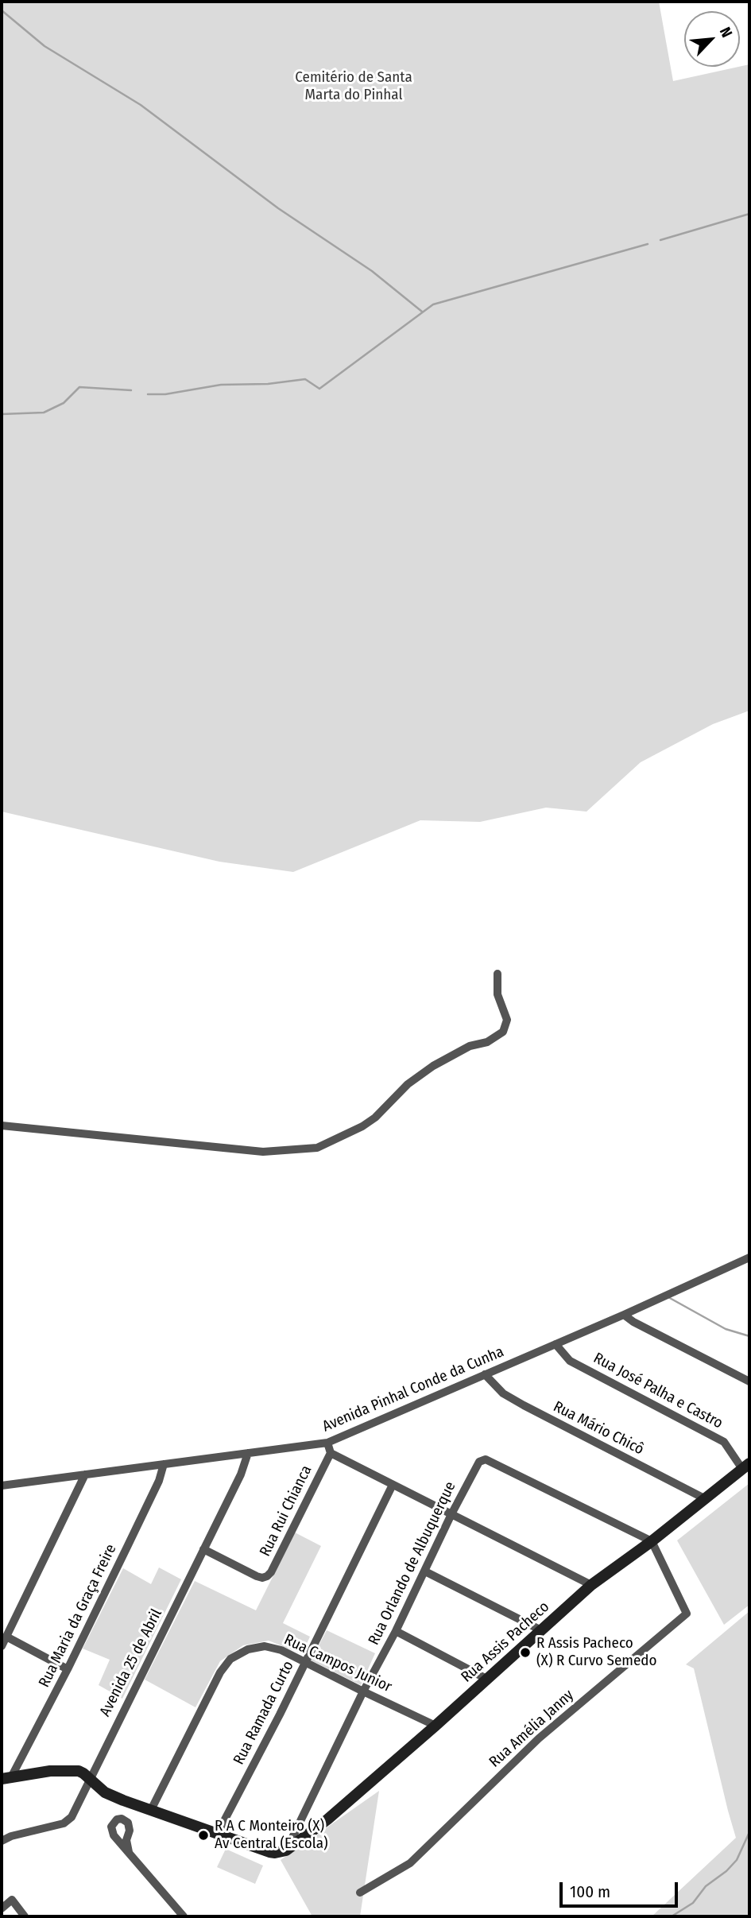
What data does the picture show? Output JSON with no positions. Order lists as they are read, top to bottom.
{
  "streets": {
    "street": [
      "Avenida Pinhal Conde da Cunha",
      "Rua José Palha e Castro",
      "Rua Mário Chicô",
      "Rua Rui Chianca",
      "Rua Orlando de Albuquerque",
      "Rua Maria da Graça Freire",
      "Rua Assis Pacheco",
      "Avenida 25 de Abril",
      "Rua Campos Junior",
      "Rua Ramada Curto",
      "Rua Amélia Janny"
    ]
  },
  "crossings": [
    ["Avenida Pinhal Conde da Cunha", "Rua José Palha e Castro"],
    ["Avenida Pinhal Conde da Cunha", "Rua Mário Chicô"],
    ["Avenida Pinhal Conde da Cunha", "Rua Maria da Graça Freire"],
    ["Avenida Pinhal Conde da Cunha", "Avenida 25 de Abril"],
    ["Rua José Palha e Castro", "Rua Assis Pacheco"],
    ["Rua Mário Chicô", "Rua Assis Pacheco"],
    ["Rua Rui Chianca", "Avenida 25 de Abril"],
    ["Rua Orlando de Albuquerque", "Rua Assis Pacheco"],
    ["Rua Orlando de Albuquerque", "Rua Campos Junior"],
    ["Rua Orlando de Albuquerque", "Rua Amélia Janny"],
    ["Rua Assis Pacheco", "Rua Campos Junior"],
    ["Rua Assis Pacheco", "Rua Amélia Janny"],
    ["Rua Campos Junior", "Rua Ramada Curto"]
  ],
  "parks": ["Cemitério de Santa Marta do Pinhal"],
  "places": ["R Assis Pacheco (X) R Curvo Semedo", "R A C Monteiro (X) Av Central (Escola)"],
  "scale_bar": "100 m",
  "north": "top right"
}
